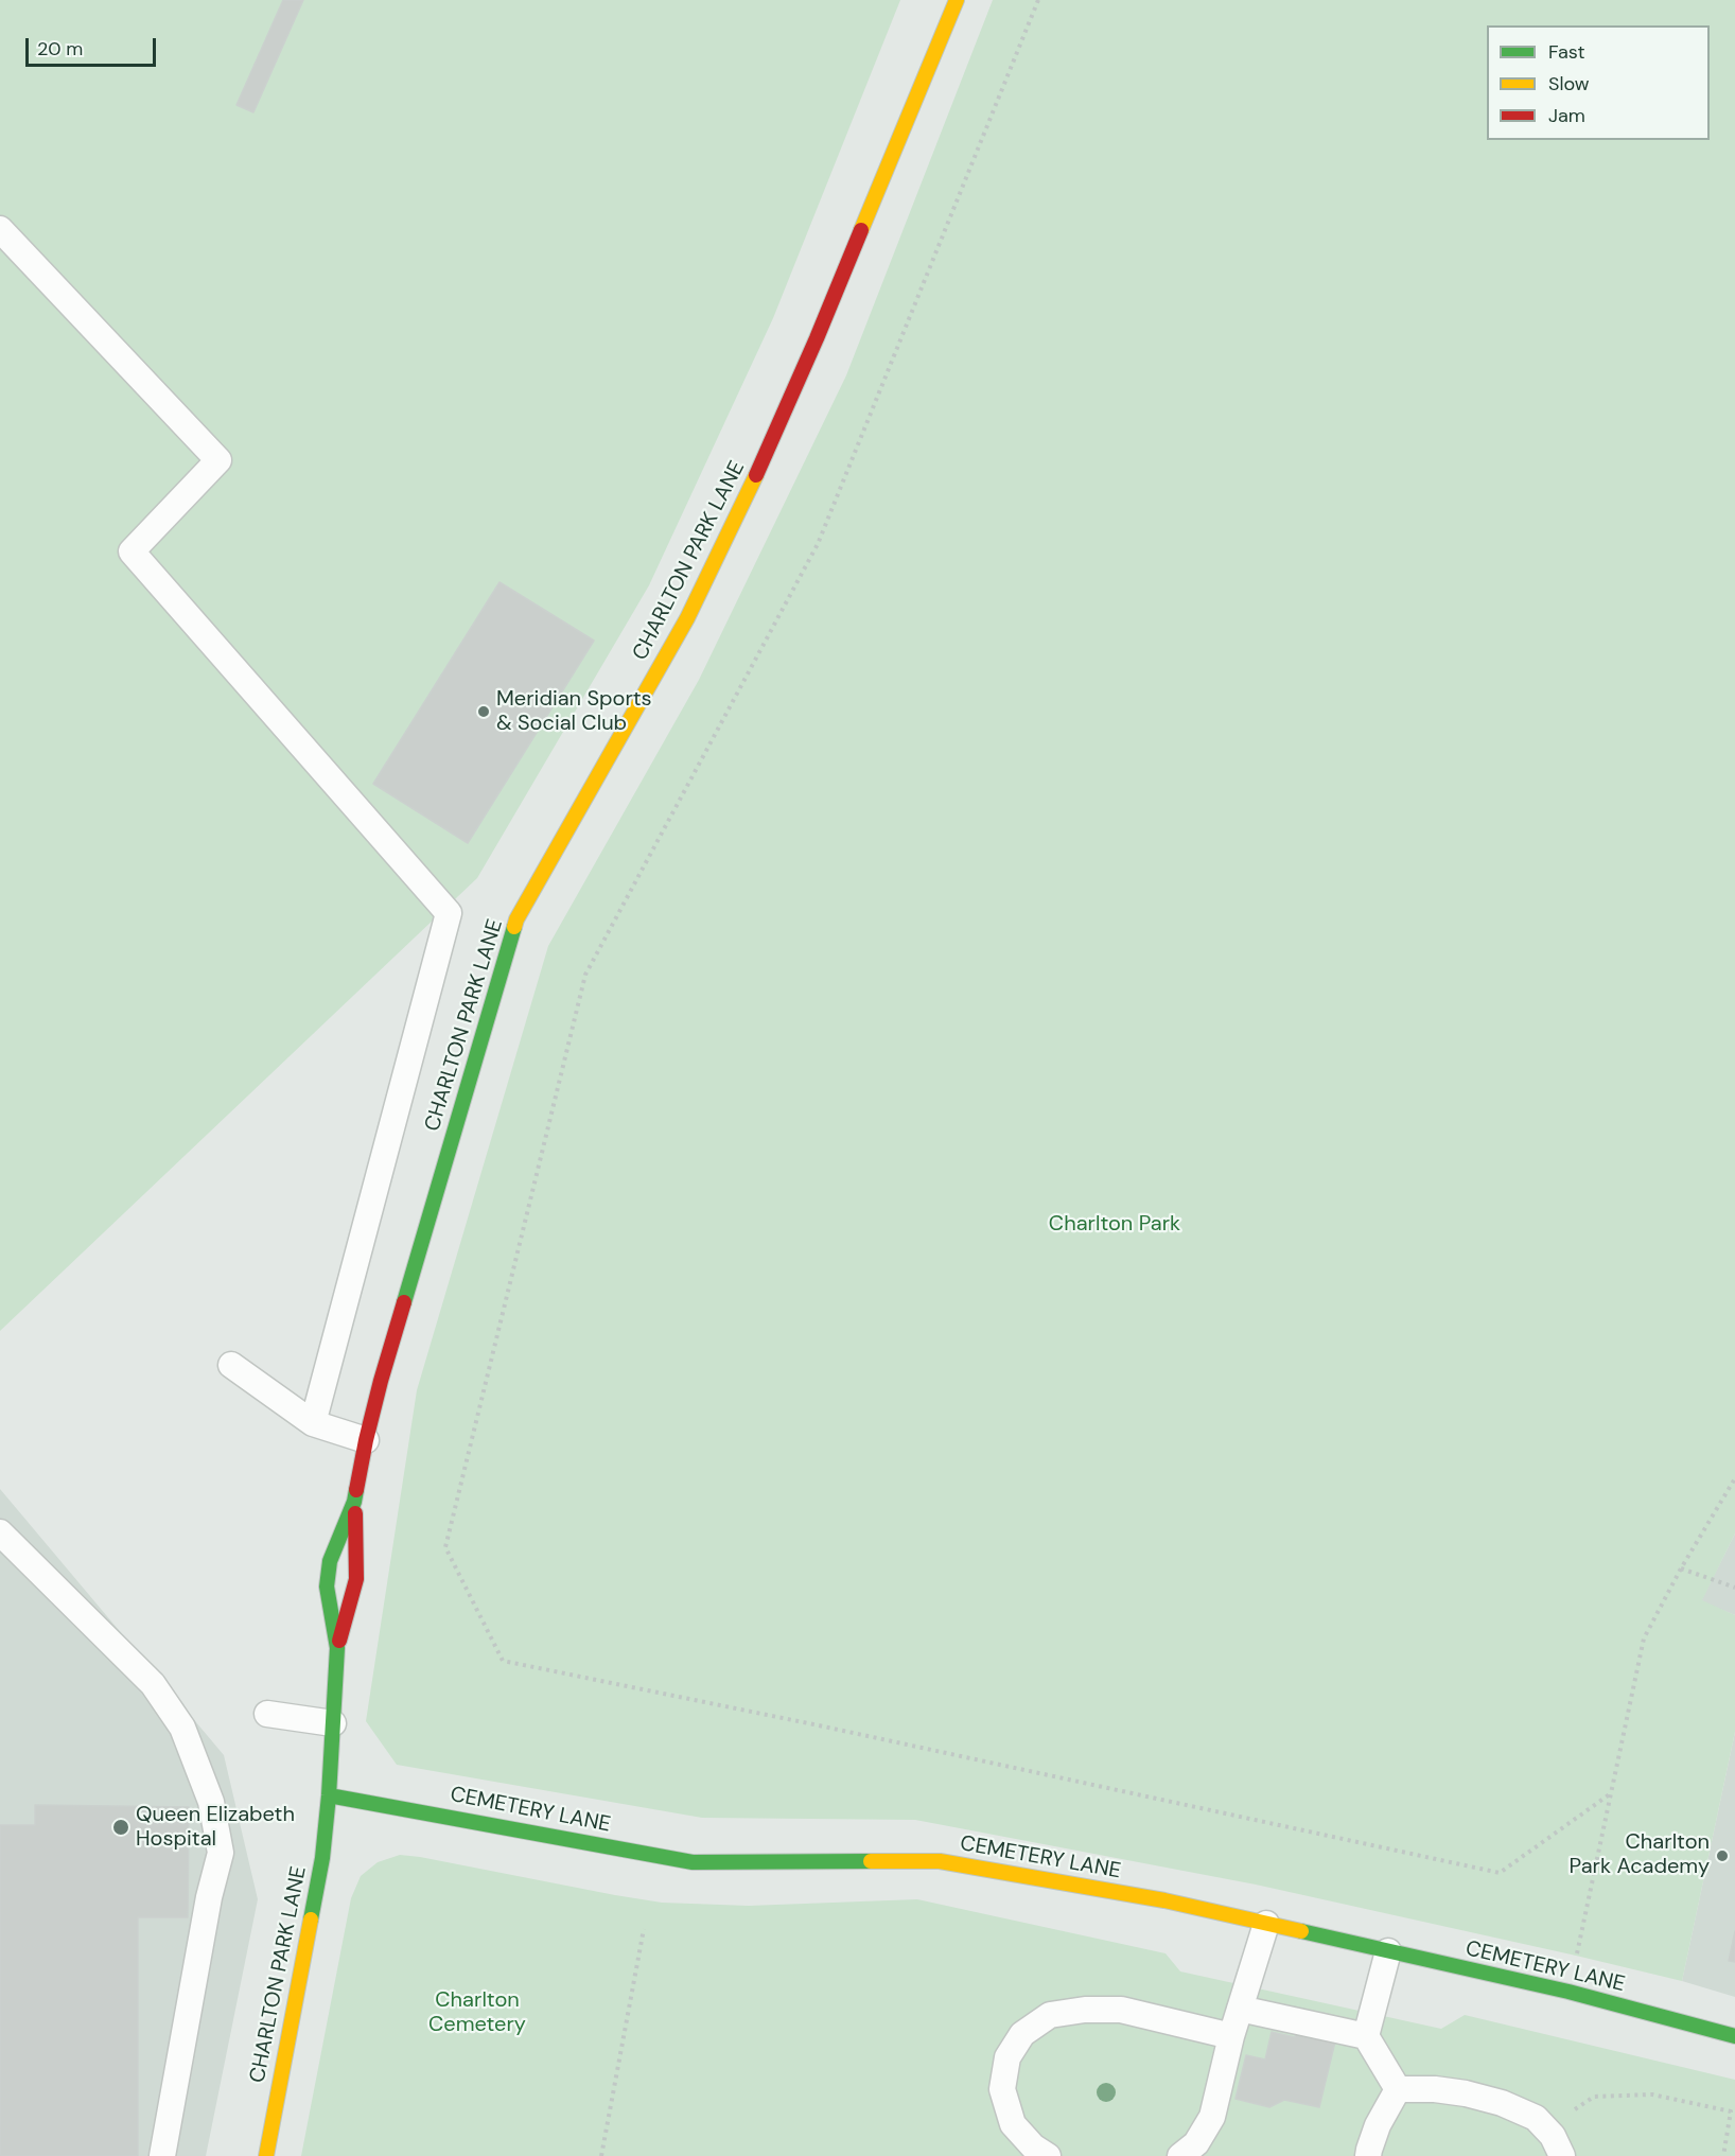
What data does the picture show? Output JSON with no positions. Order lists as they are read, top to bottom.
{
  "streets": {
    "street": ["CHARLTON PARK LANE", "CEMETERY LANE"]
  },
  "crossings": [
    ["CHARLTON PARK LANE", "CEMETERY LANE"]
  ],
  "parks": ["Charlton Park", "Charlton Cemetery"],
  "places": ["Meridian Sports & Social Club", "Queen Elizabeth Hospital", "Charlton Park Academy"],
  "legend": ["Fast", "Slow", "Jam"],
  "scale_bar": "20 m"
}
